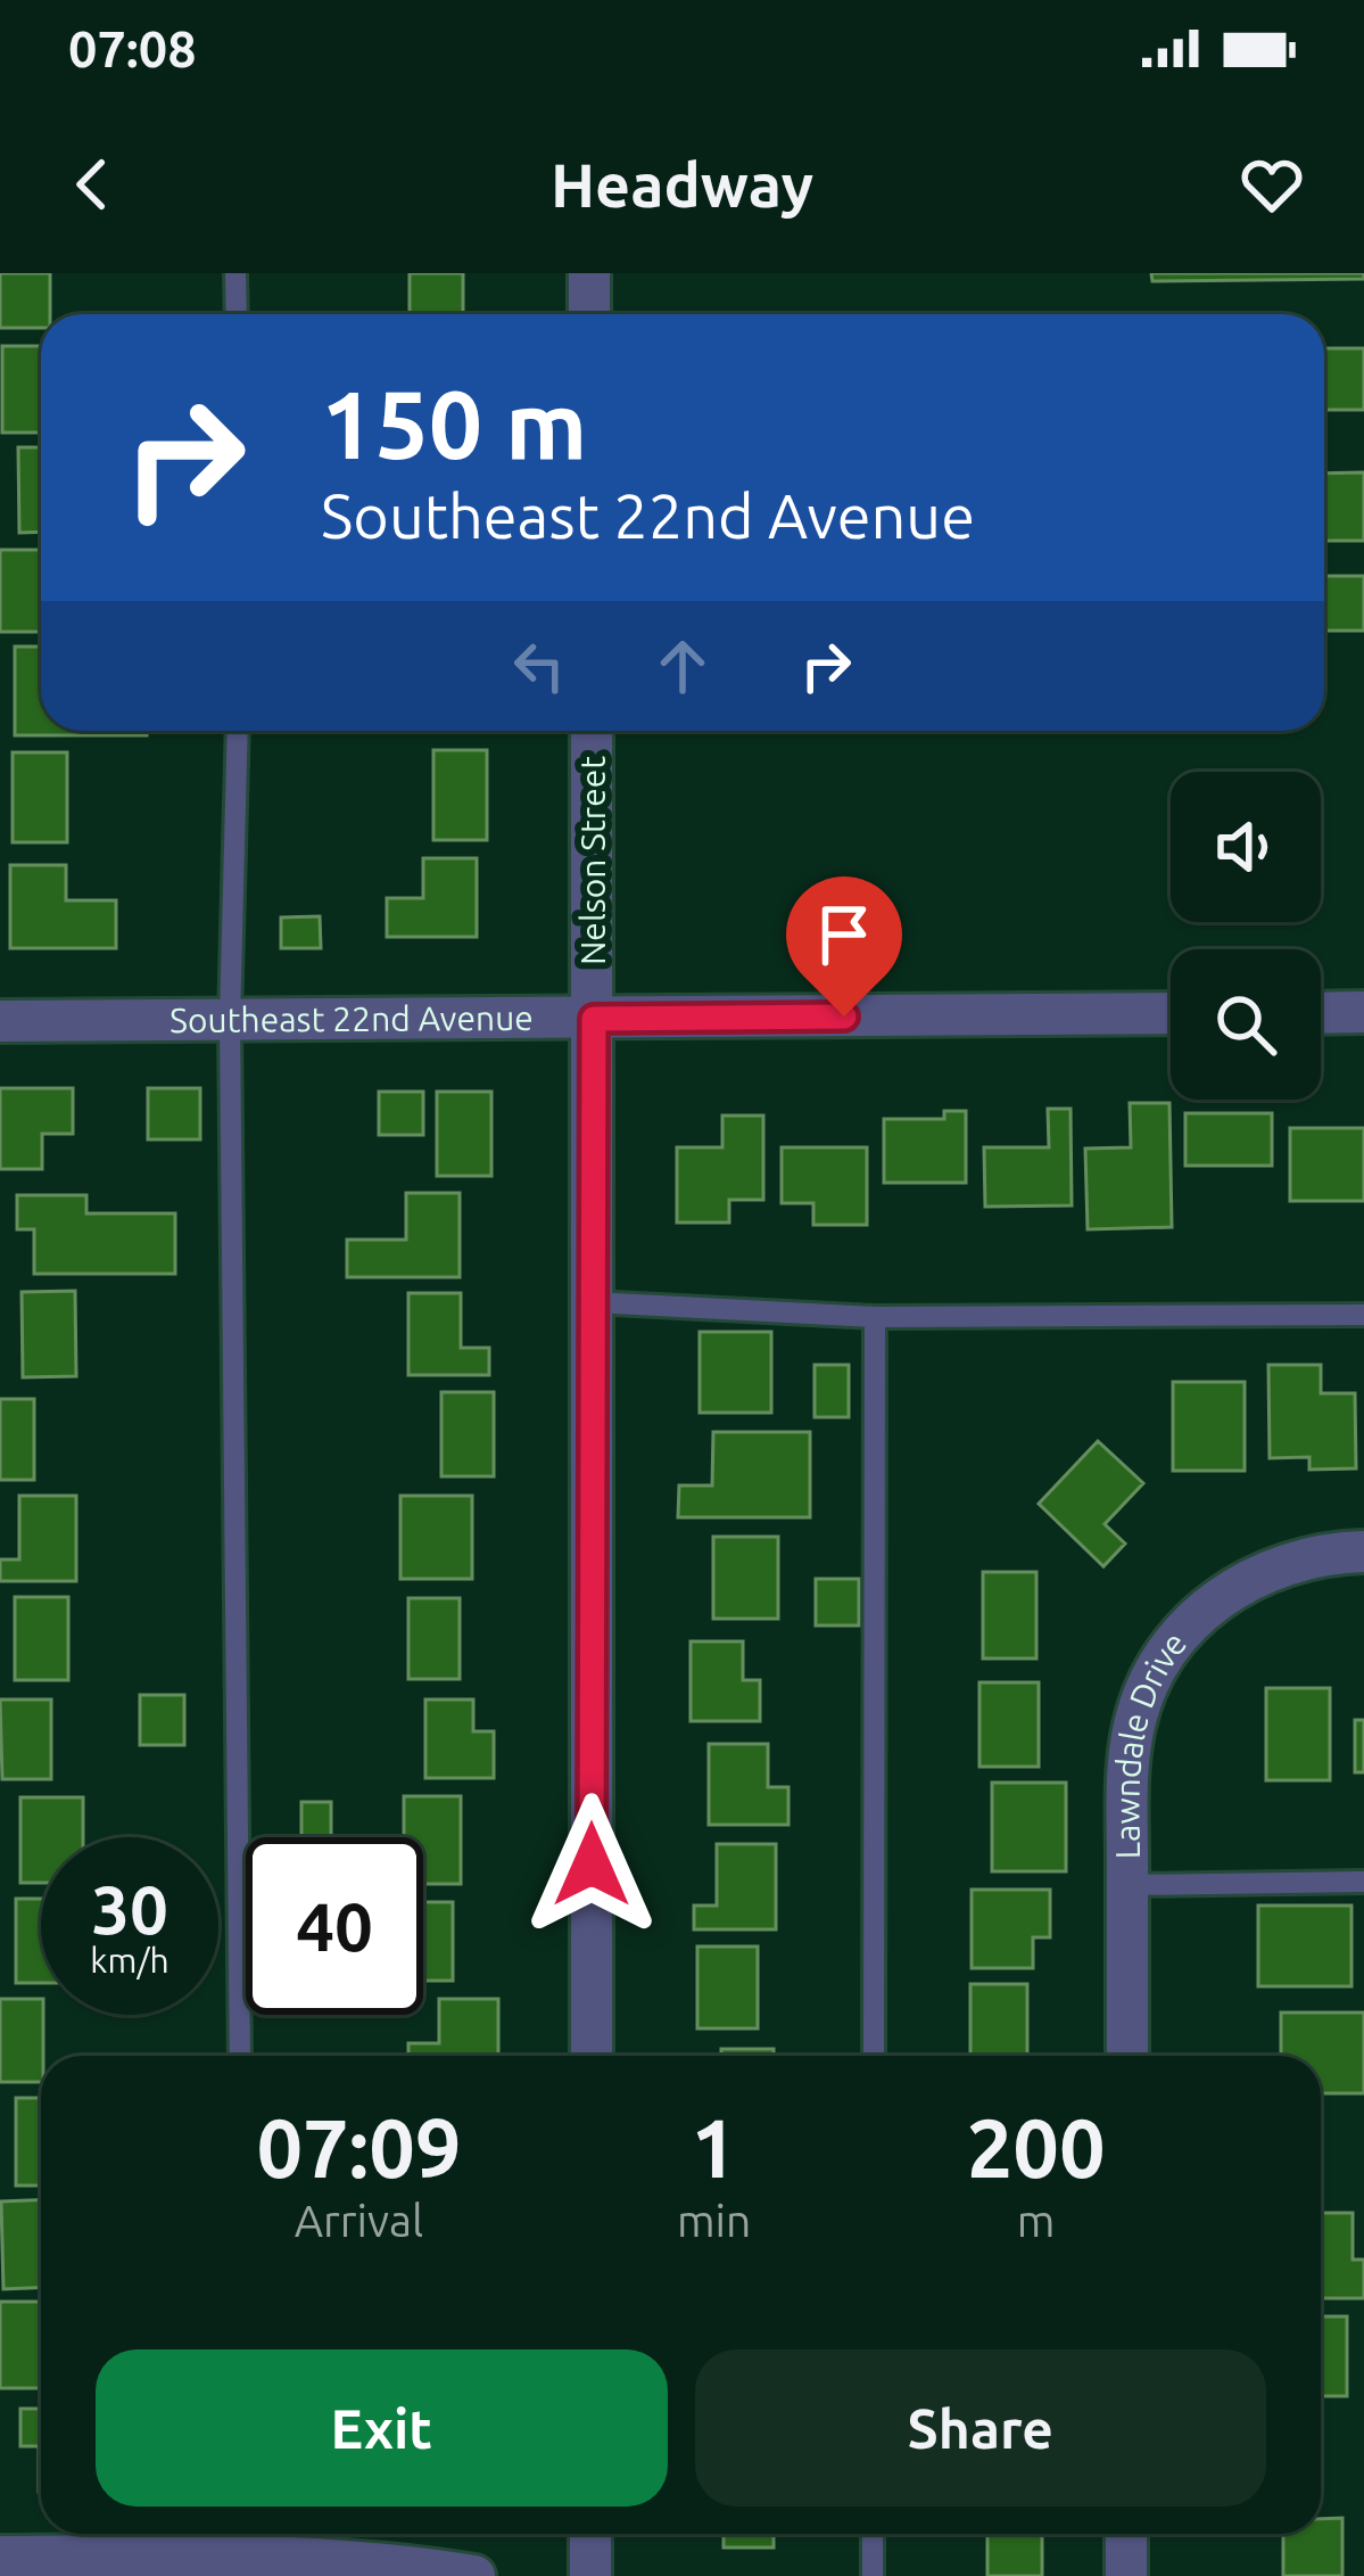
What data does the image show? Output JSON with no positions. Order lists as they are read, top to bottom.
{
  "streets": {
    "street": ["Nelson Street", "Southeast 22nd Avenue", "Lawndale Drive"]
  },
  "crossings": [
    ["Nelson Street", "Southeast 22nd Avenue"]
  ],
  "page": {
    "status": "07:08",
    "header": "Headway",
    "turn": ["150 m", "Southeast 22nd Avenue"],
    "speed": "30 km/h",
    "limit": "40",
    "eta": [
      "07:09",
      "Arrival",
      "1",
      "min",
      "200",
      "m"
    ],
    "buttons": ["Exit", "Share"]
  }
}
